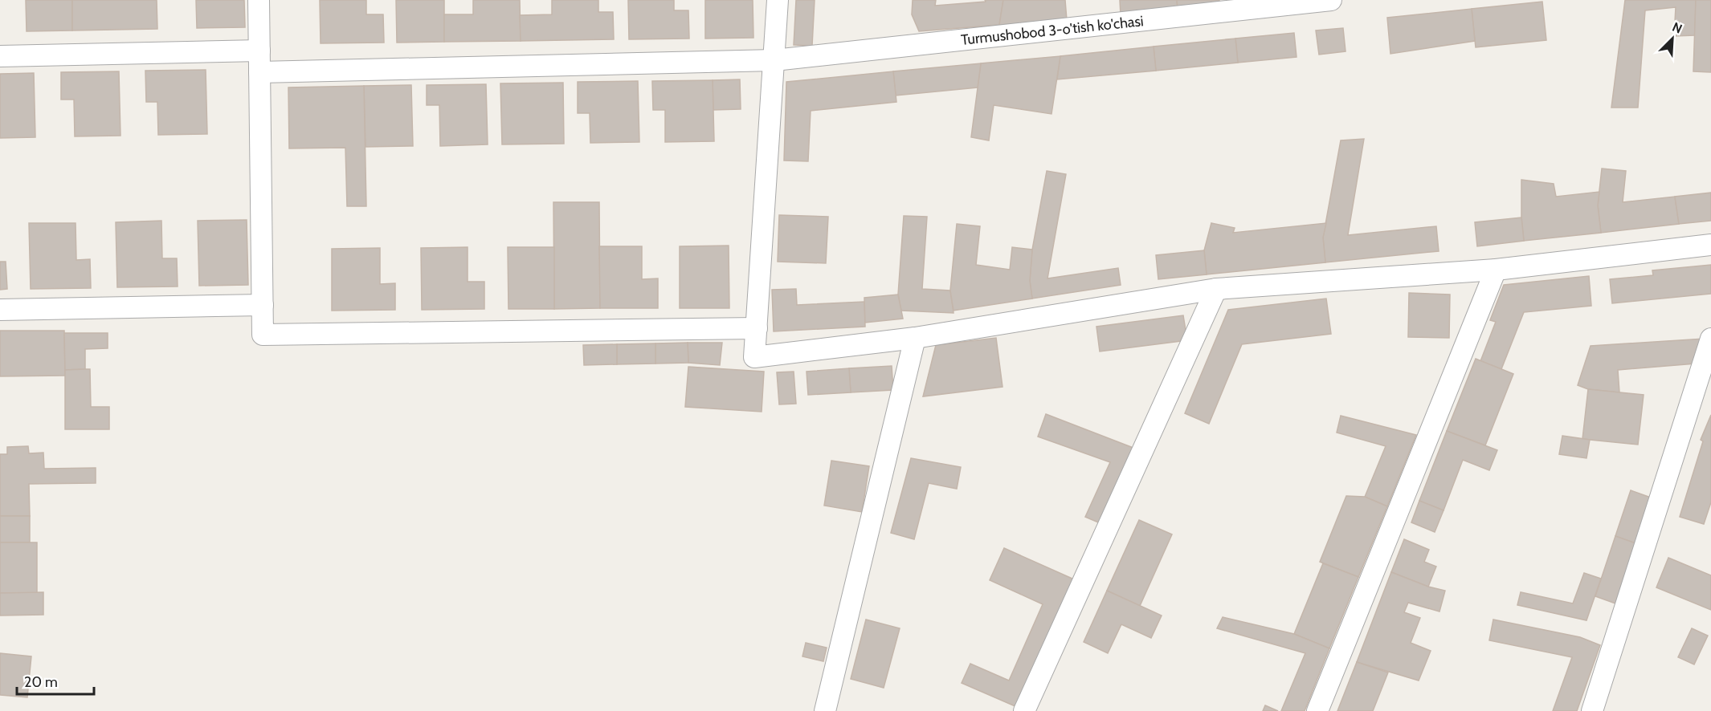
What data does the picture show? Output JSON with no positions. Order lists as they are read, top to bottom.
{
  "streets": {
    "street": ["Turmushobod 3-o'tish ko'chasi"]
  },
  "scale_bar": "20 m",
  "north": "top right"
}
